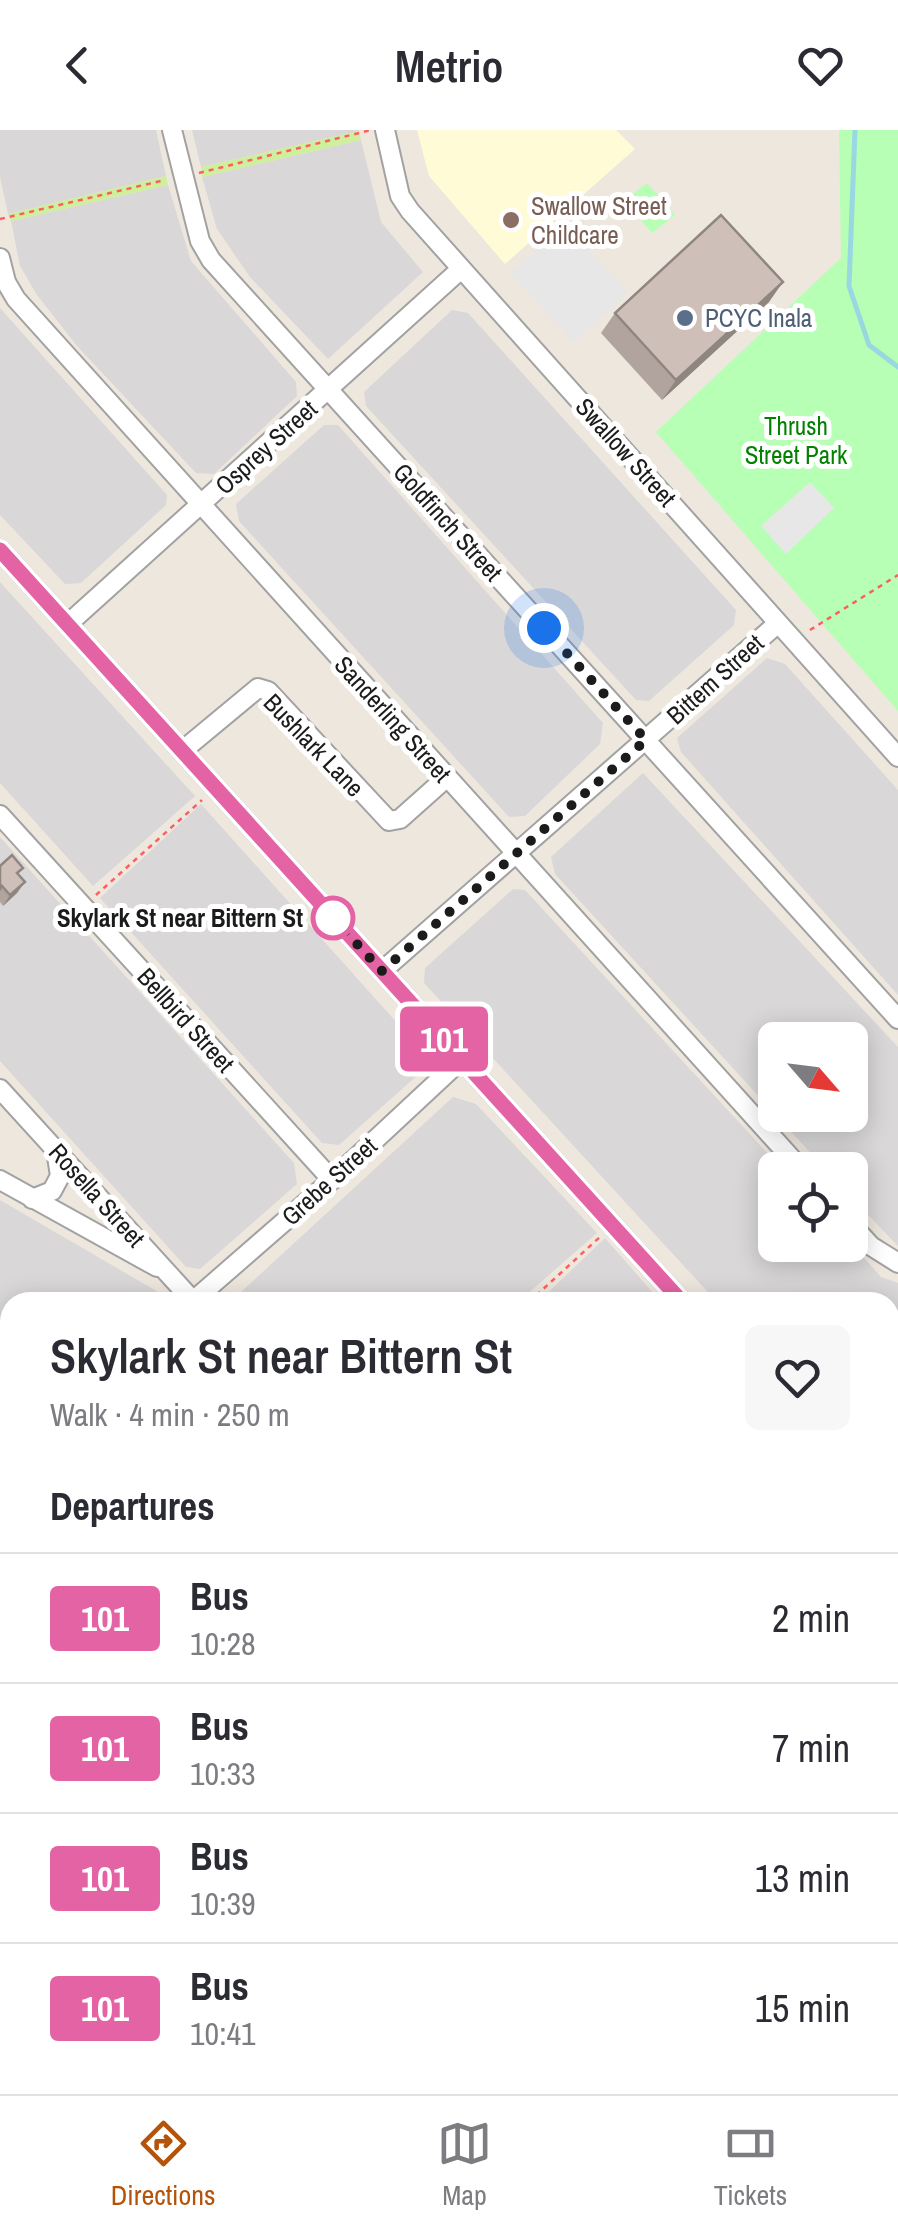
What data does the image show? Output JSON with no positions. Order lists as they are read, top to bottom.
{
  "streets": {
    "street": [
      "Osprey Street",
      "Swallow Street",
      "Goldfinch Street",
      "Bittem Street",
      "Sanderling Street",
      "Bushlark Lane",
      "Bellbird Street",
      "Grebe Street",
      "Rosella Street"
    ]
  },
  "crossings": [
    ["Osprey Street", "Swallow Street"],
    ["Osprey Street", "Goldfinch Street"],
    ["Osprey Street", "Sanderling Street"],
    ["Swallow Street", "Bittem Street"],
    ["Goldfinch Street", "Bittem Street"],
    ["Bittem Street", "Sanderling Street"],
    ["Sanderling Street", "Bushlark Lane"],
    ["Bellbird Street", "Grebe Street"]
  ],
  "parks": ["Thrush Street Park"],
  "places": ["Swallow Street Childcare", "PCYC Inala", "Skylark St near Bittern St"],
  "lines": ["bus line 101"],
  "north": "bottom right",
  "page": {
    "header": "Metrio",
    "on_map": "101",
    "heading": [
      ["Skylark St near Bittern St", "Walk · 4 min · 250 m"],
      "Departures"
    ],
    "list": [
      {
        "mark": "101",
        "name": "Bus",
        "note": "10:28",
        "value": "2 min"
      },
      {
        "mark": "101",
        "name": "Bus",
        "note": "10:33",
        "value": "7 min"
      },
      {
        "mark": "101",
        "name": "Bus",
        "note": "10:39",
        "value": "13 min"
      },
      {
        "mark": "101",
        "name": "Bus",
        "note": "10:41",
        "value": "15 min"
      }
    ],
    "tabs": ["Directions", "Map", "Tickets"]
  }
}
